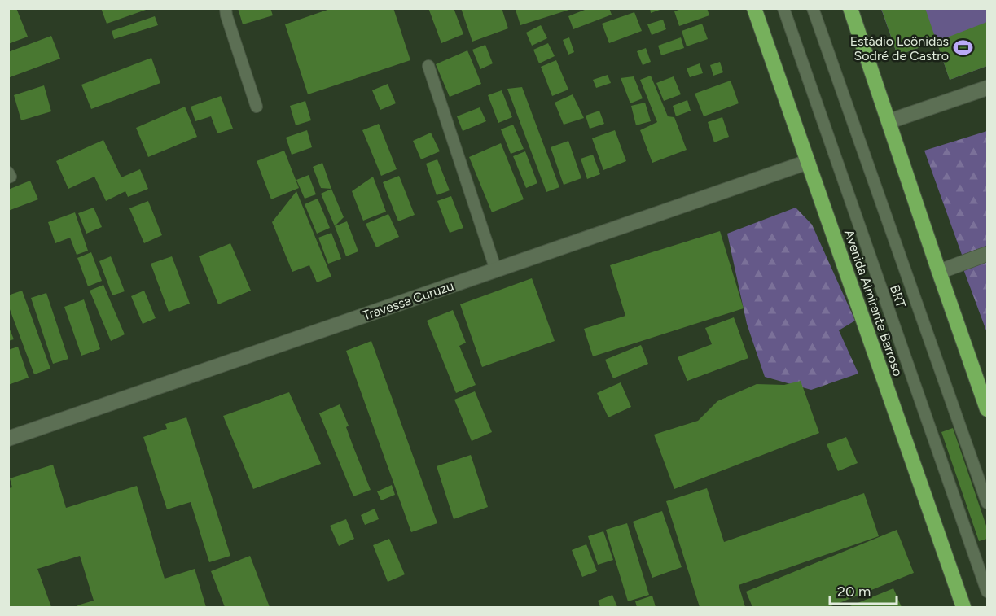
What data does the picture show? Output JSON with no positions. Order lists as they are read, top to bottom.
{
  "streets": {
    "highway": ["Avenida Almirante Barroso"],
    "street": ["Travessa Curuzu"],
    "lane": ["BRT"]
  },
  "crossings": [
    ["Travessa Curuzu", "Avenida Almirante Barroso"]
  ],
  "places": {
    "sports": ["Estádio Leônidas Sodré de Castro"]
  },
  "scale_bar": "20 m"
}
